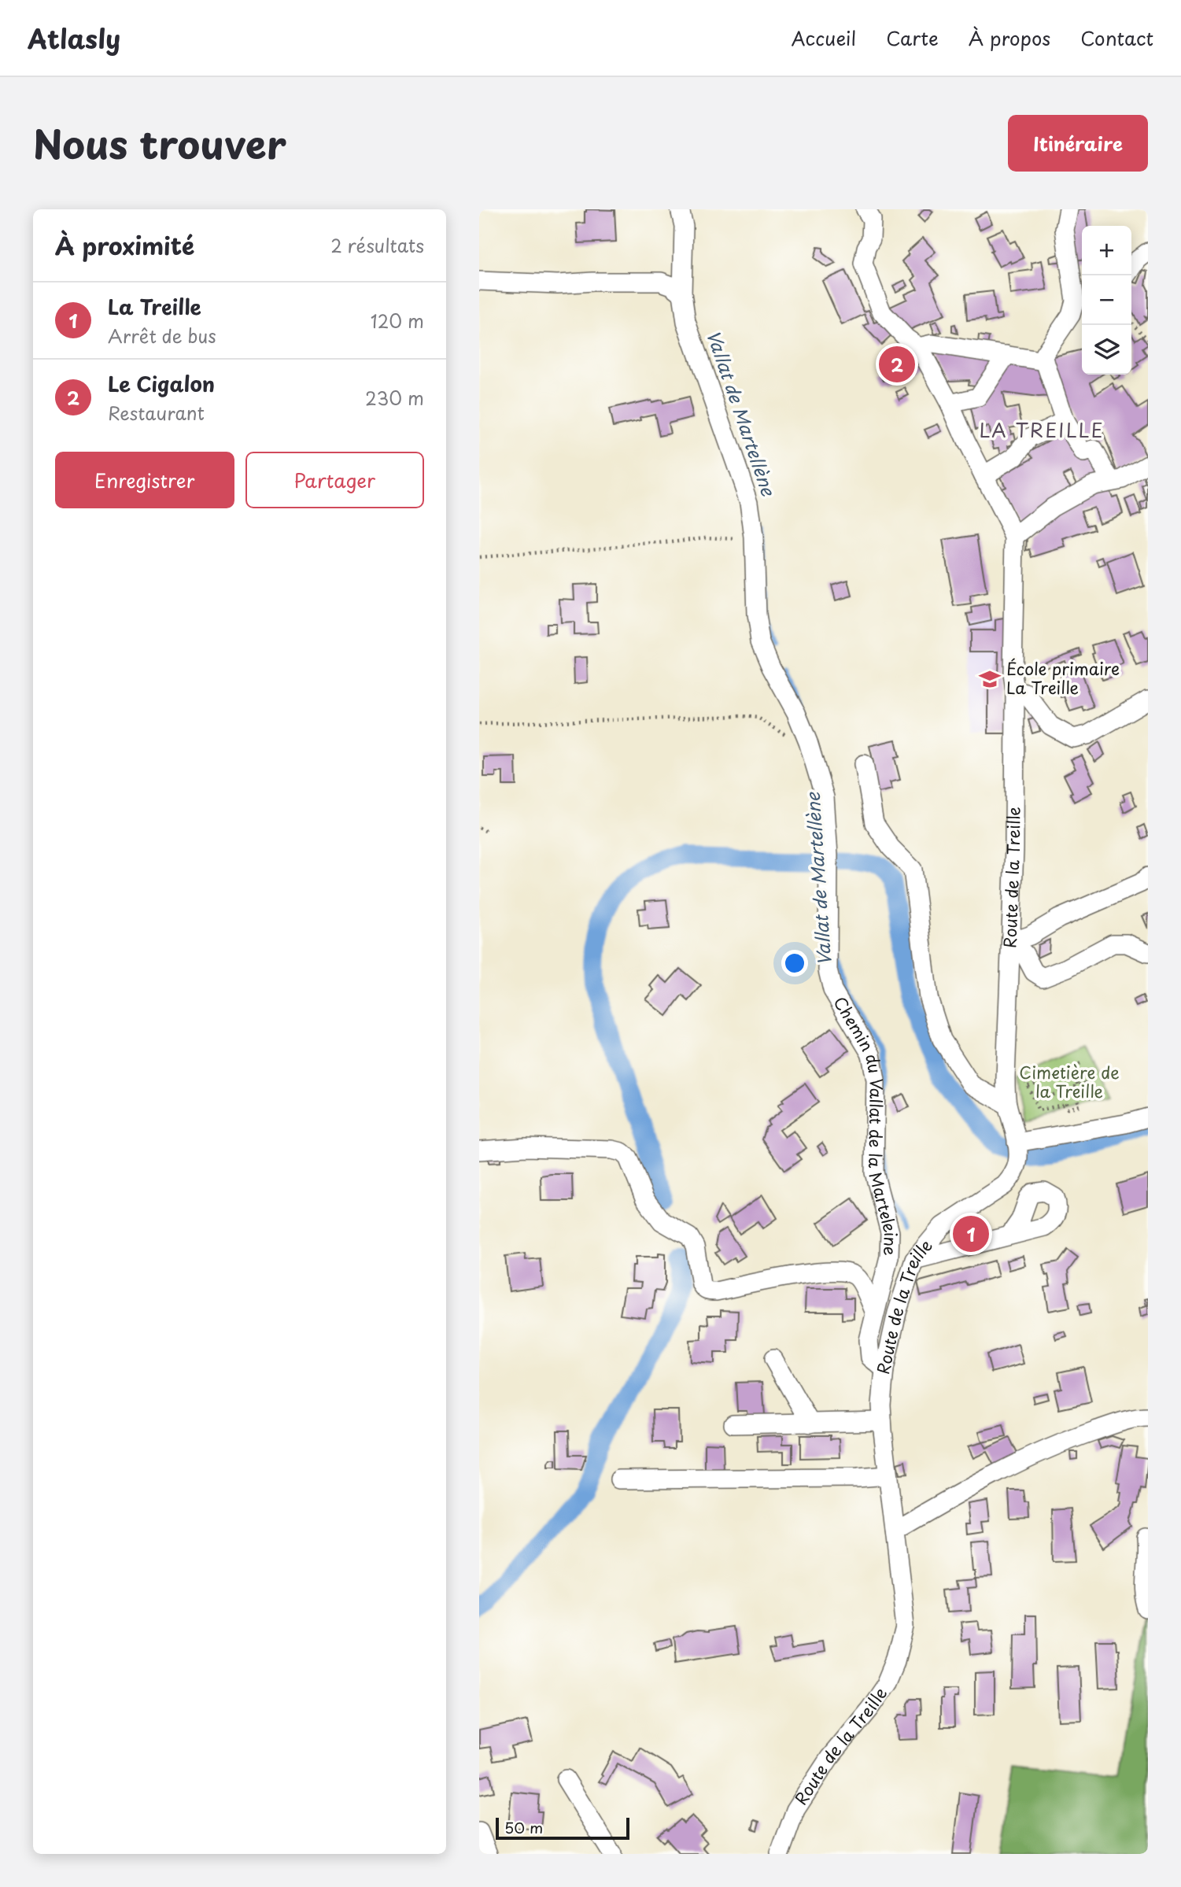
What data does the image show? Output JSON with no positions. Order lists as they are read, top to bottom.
{
  "streets": {
    "street": ["Route de la Treille", "Chemin du Vallat de la Marteleine"]
  },
  "crossings": [
    ["Route de la Treille", "Chemin du Vallat de la Marteleine"]
  ],
  "districts": ["LA TREILLE"],
  "water": ["Vallat de Martellène"],
  "parks": ["Cimetière de la Treille"],
  "places": {
    "school or university": ["École primaire La Treille"]
  },
  "scale_bar": "50 m",
  "page": {
    "header": "Atlasly",
    "nav": [
      "Accueil",
      "Carte",
      "À propos",
      "Contact"
    ],
    "title": "Nous trouver",
    "buttons": [
      "Itinéraire",
      ["Enregistrer", "Partager"]
    ],
    "heading": ["À proximité", "2 résultats"],
    "map_buttons": ["+", "−"],
    "list": [
      {
        "mark": "1",
        "name": "La Treille",
        "note": "Arrêt de bus",
        "value": "120 m"
      },
      {
        "mark": "2",
        "name": "Le Cigalon",
        "note": "Restaurant",
        "value": "230 m"
      }
    ],
    "pins": ["2", "1"],
    "scale": "50 m"
  }
}
